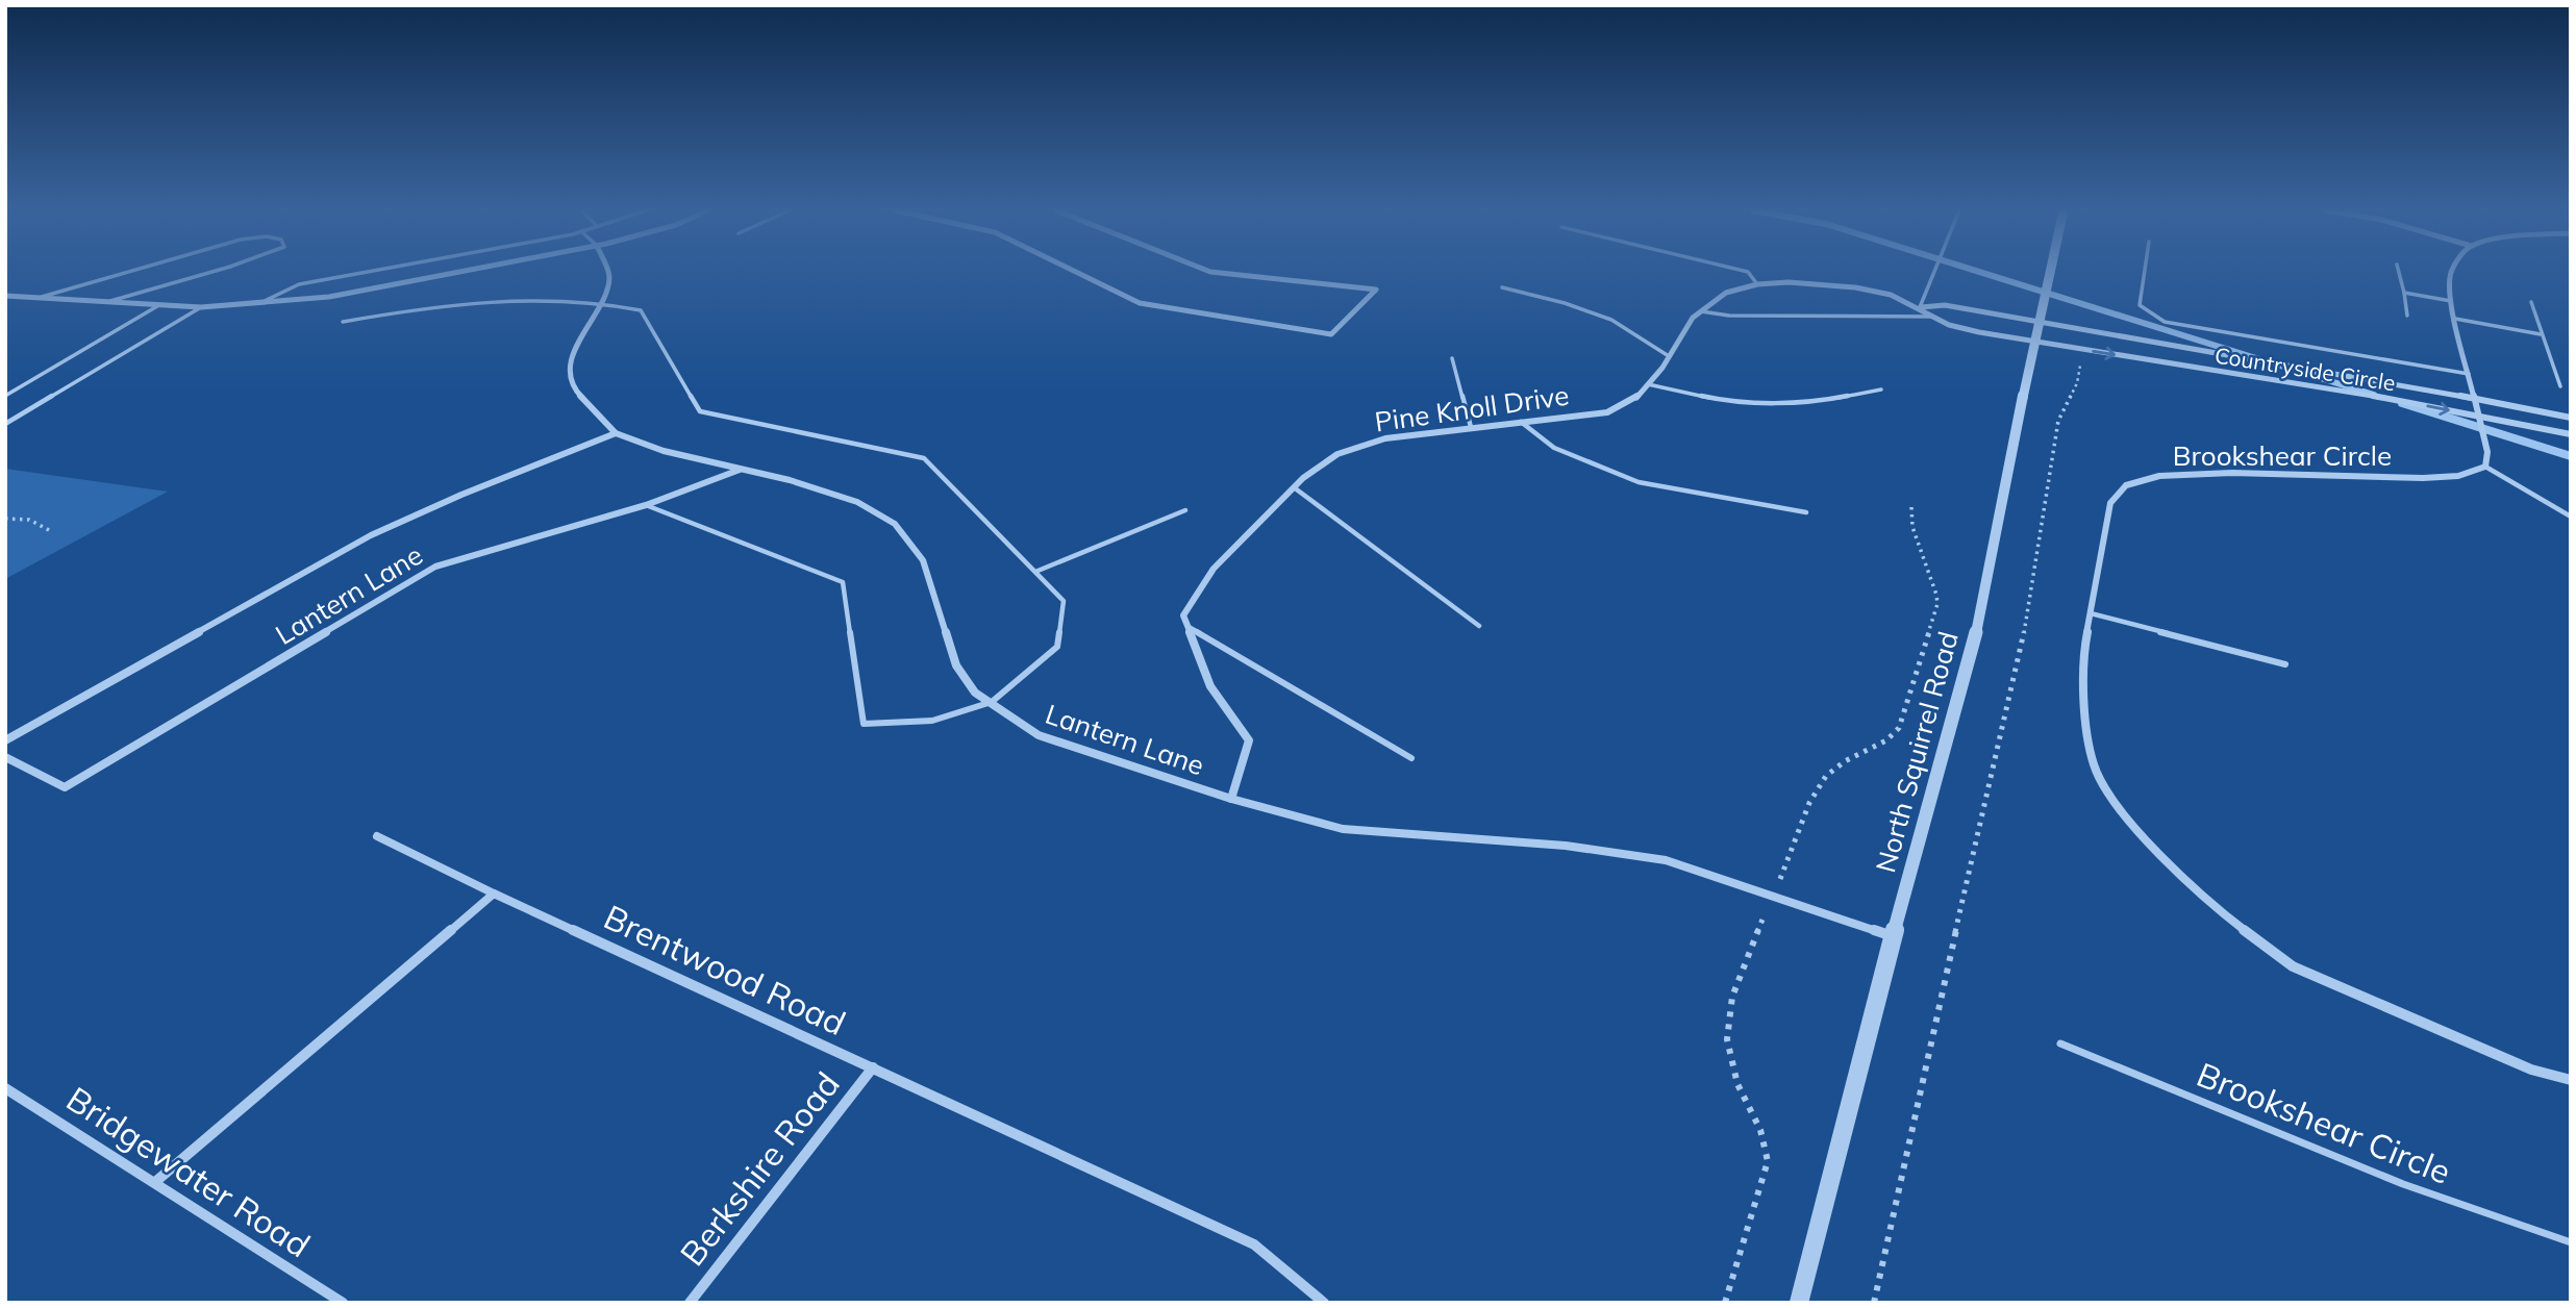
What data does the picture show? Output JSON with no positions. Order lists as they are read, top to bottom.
{
  "streets": {
    "street": [
      "Countryside Circle",
      "Pine Knoll Drive",
      "Brookshear Circle",
      "Lantern Lane",
      "North Squirrel Road",
      "Brentwood Road",
      "Berkshire Road",
      "Bridgewater Road"
    ]
  },
  "crossings": [
    ["Countryside Circle", "Pine Knoll Drive"],
    ["Countryside Circle", "North Squirrel Road"],
    ["Pine Knoll Drive", "North Squirrel Road"],
    ["Brentwood Road", "Berkshire Road"]
  ]
}
